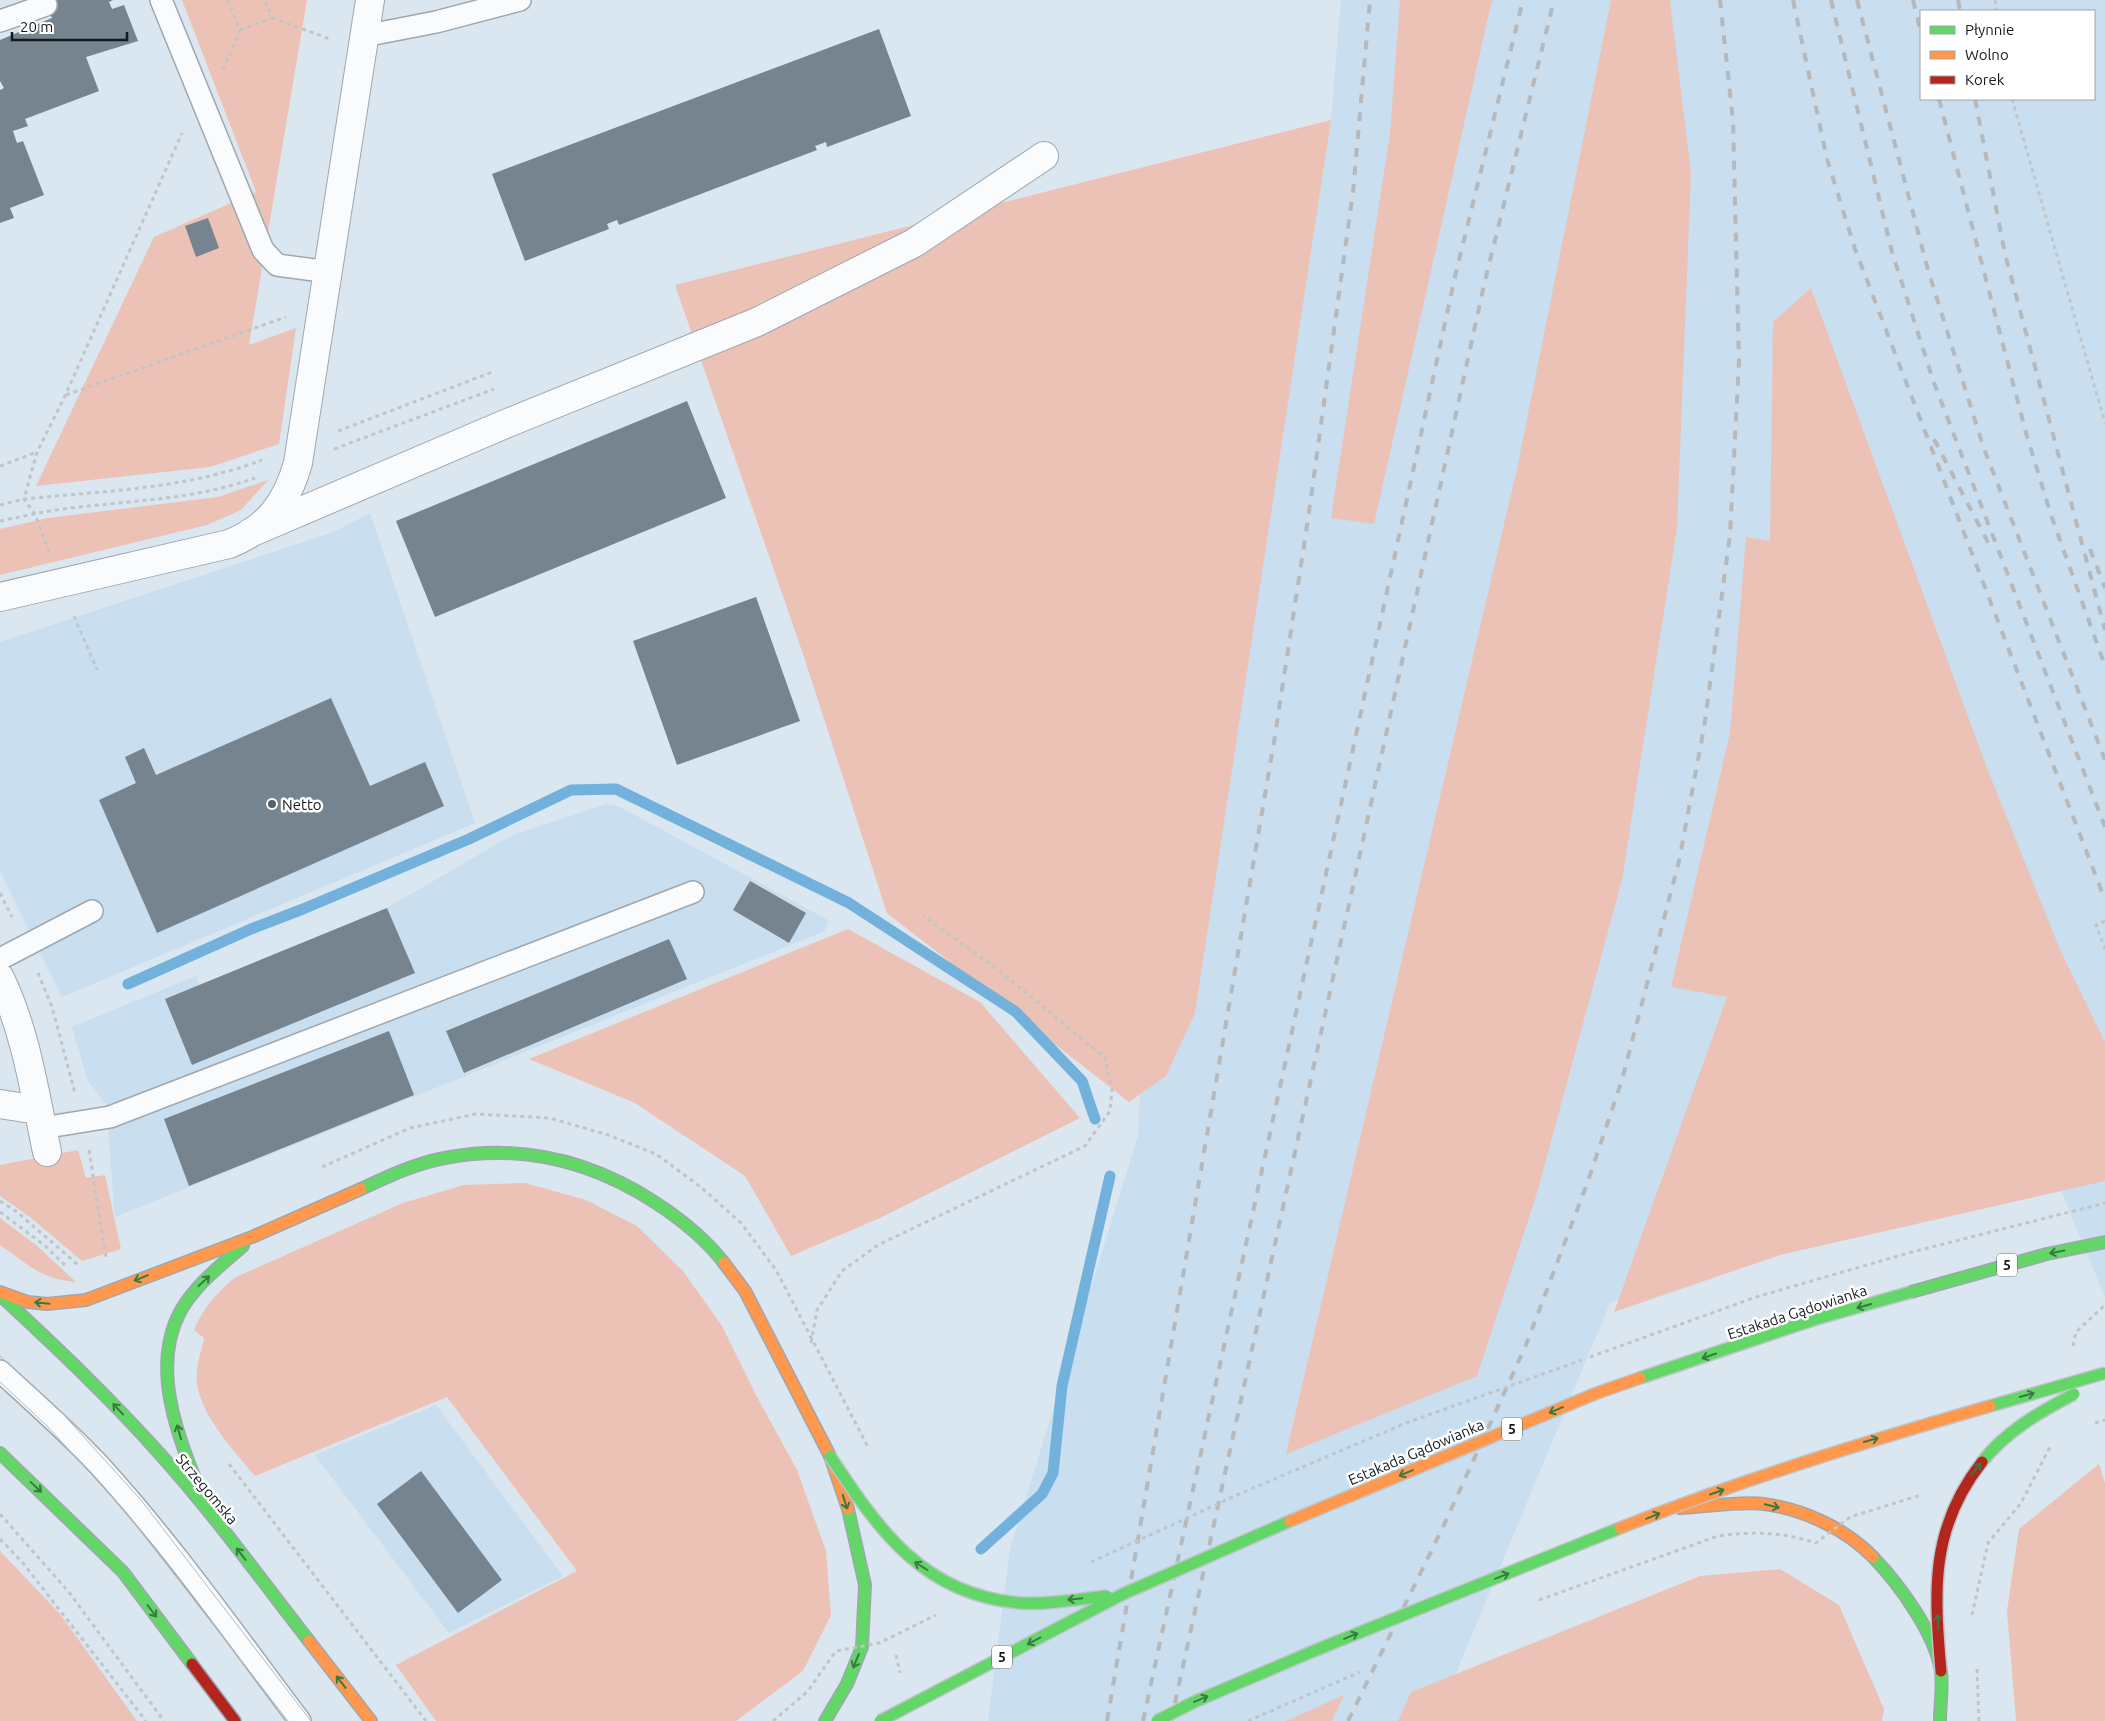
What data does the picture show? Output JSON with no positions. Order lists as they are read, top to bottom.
{
  "streets": {
    "main road": ["5", "Estakada Gądowianka", "Strzegomska"]
  },
  "one_way": ["Estakada Gądowianka", "Strzegomska"],
  "places": ["Netto"],
  "legend": ["Płynnie", "Wolno", "Korek"],
  "scale_bar": "20 m"
}
